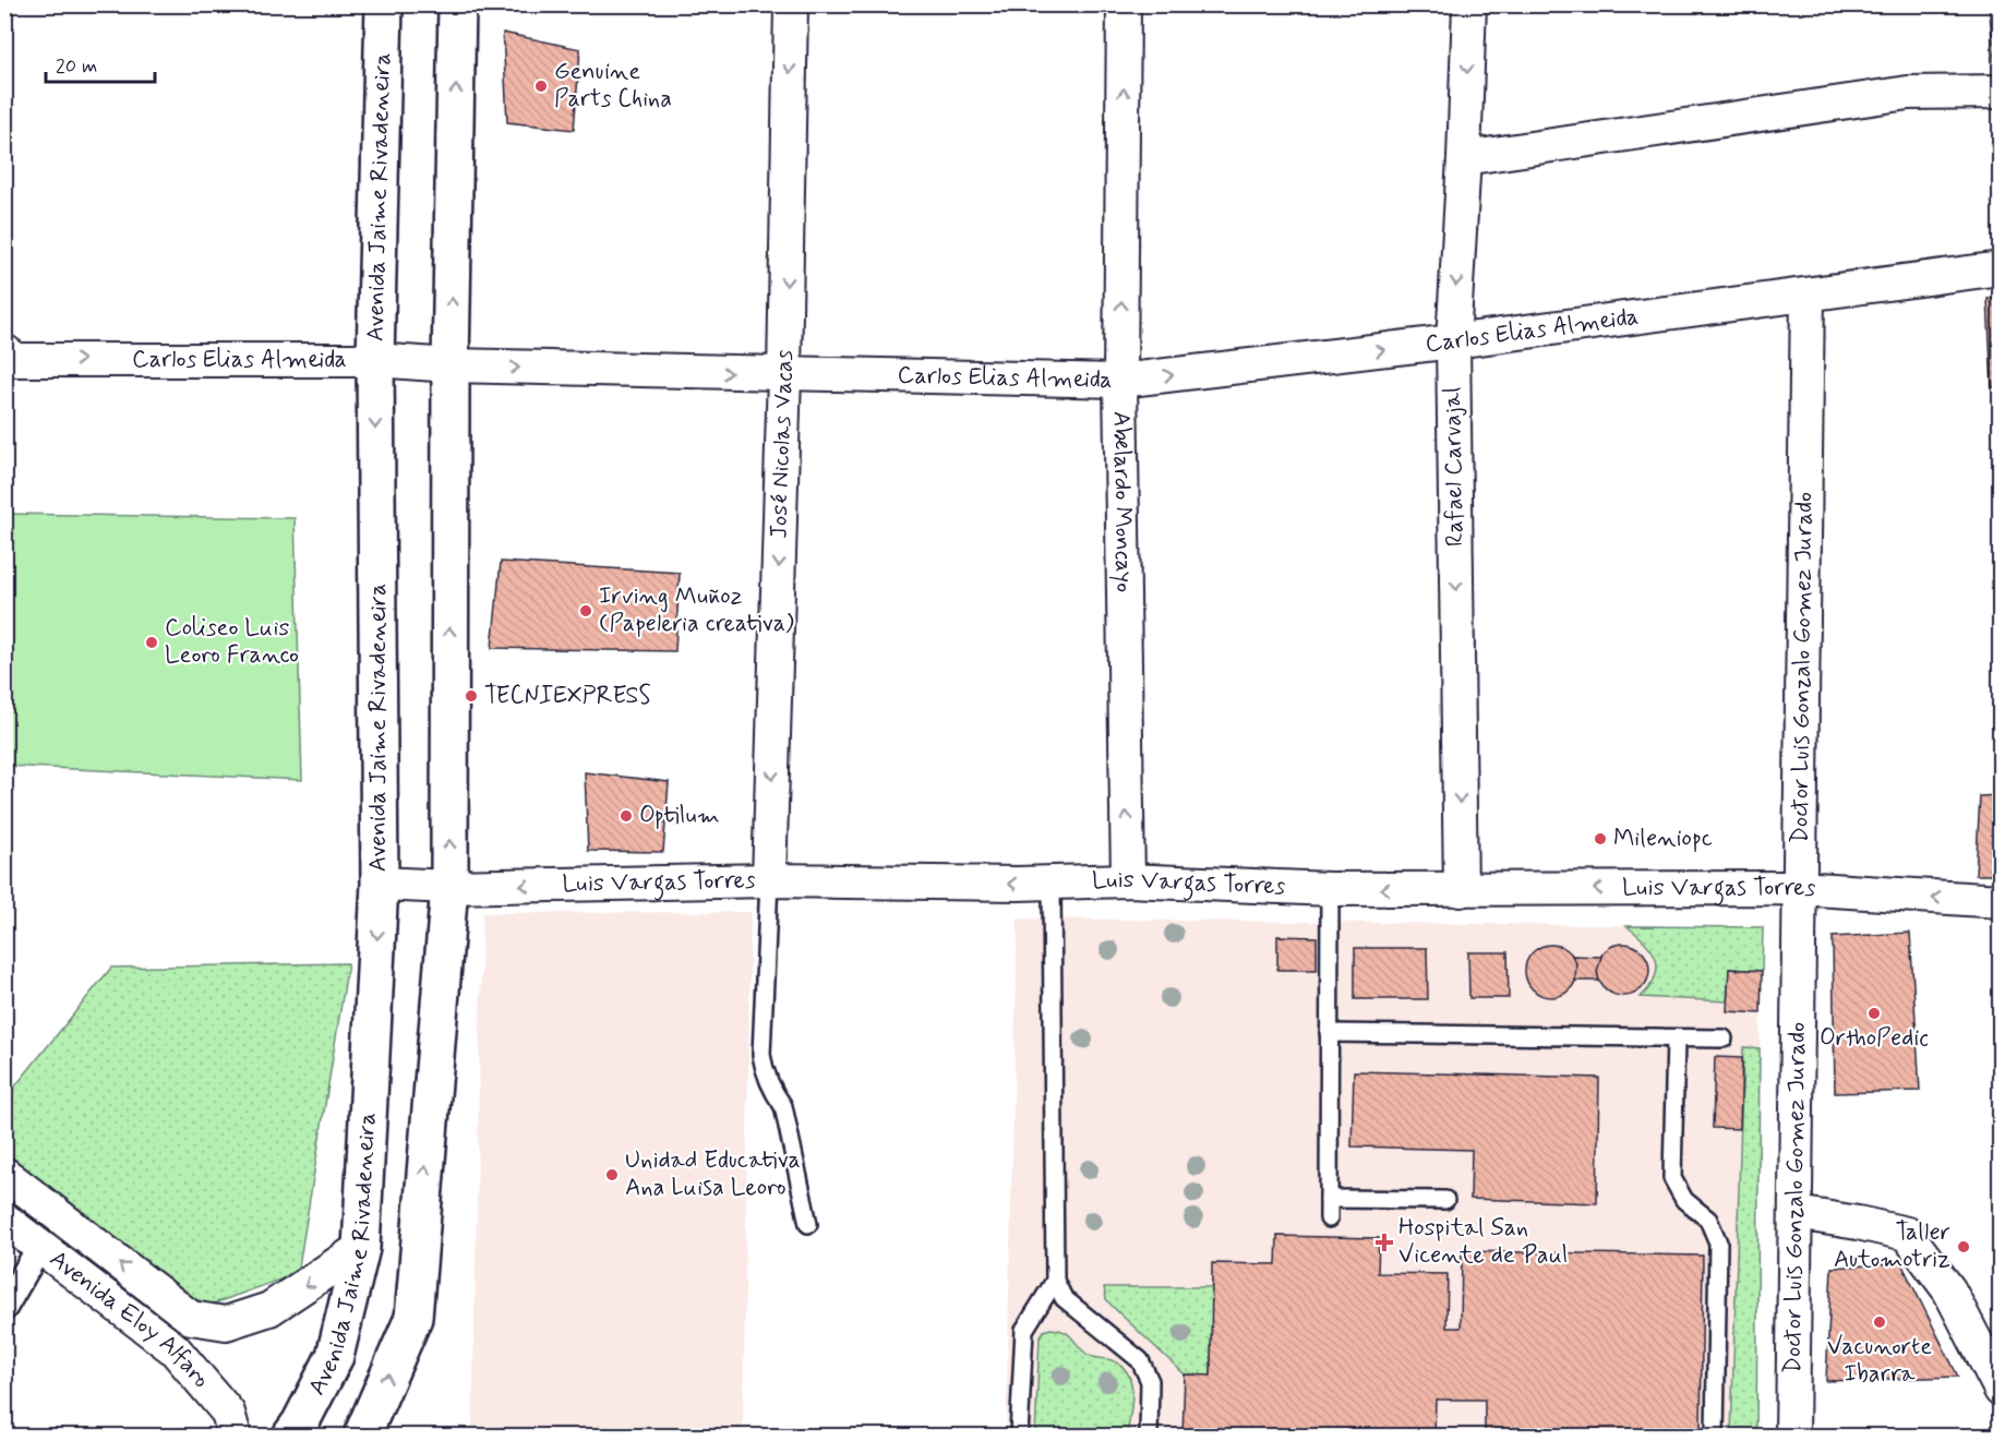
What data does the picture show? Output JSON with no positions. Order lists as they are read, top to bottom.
{
  "streets": {
    "main road": ["Avenida Jaime Rivadeneira"],
    "street": [
      "Carlos Elias Almeida",
      "José Nicolas Vacas",
      "Rafael Carvajal",
      "Abelardo Moncayo",
      "Doctor Luis Gonzalo Gomez Jurado",
      "Luis Vargas Torres",
      "Avenida Eloy Alfaro"
    ]
  },
  "crossings": [
    ["Avenida Jaime Rivadeneira", "Carlos Elias Almeida"],
    ["Avenida Jaime Rivadeneira", "Luis Vargas Torres"],
    ["Avenida Jaime Rivadeneira", "Avenida Eloy Alfaro"],
    ["Carlos Elias Almeida", "José Nicolas Vacas"],
    ["Carlos Elias Almeida", "Rafael Carvajal"],
    ["Carlos Elias Almeida", "Abelardo Moncayo"],
    ["Carlos Elias Almeida", "Doctor Luis Gonzalo Gomez Jurado"],
    ["José Nicolas Vacas", "Luis Vargas Torres"],
    ["Rafael Carvajal", "Luis Vargas Torres"],
    ["Abelardo Moncayo", "Luis Vargas Torres"],
    ["Doctor Luis Gonzalo Gomez Jurado", "Luis Vargas Torres"]
  ],
  "one_way": [
    "Carlos Elias Almeida",
    "José Nicolas Vacas",
    "Rafael Carvajal",
    "Abelardo Moncayo",
    "Luis Vargas Torres",
    "Avenida Eloy Alfaro"
  ],
  "places": {
    "other": [
      "Genuine Parts China",
      "Irving Muñoz (Papeleria creativa)",
      "Coliseo Luis Leoro Franco",
      "TECNIEXPRESS",
      "Optilum",
      "Mileniopc",
      "OrthoPedic",
      "Unidad Educativa Ana Luisa Leoro",
      "Taller Automotriz",
      "Vacunorte Ibarra"
    ],
    "health": ["Hospital San Vicente de Paul"]
  },
  "scale_bar": "20 m"
}
